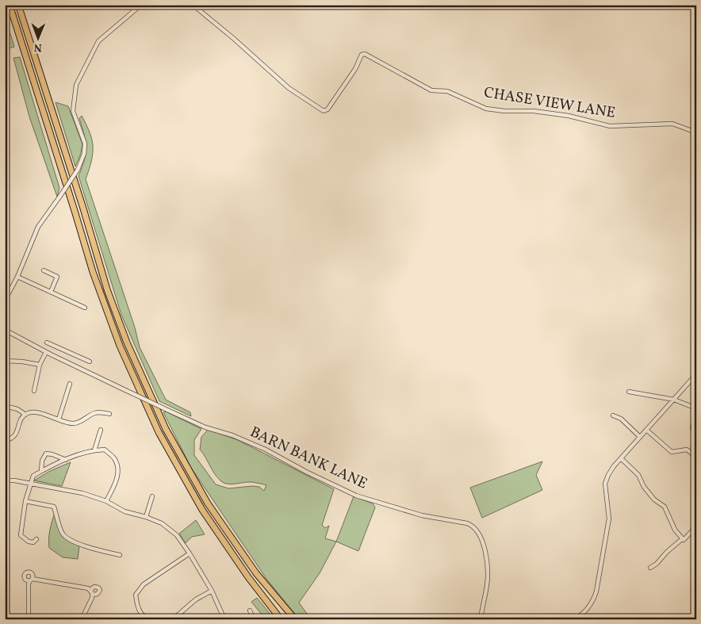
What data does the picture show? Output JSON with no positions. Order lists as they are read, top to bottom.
{
  "streets": {
    "street": ["CHASE VIEW LANE", "BARN BANK LANE"]
  },
  "north": "bottom"
}
